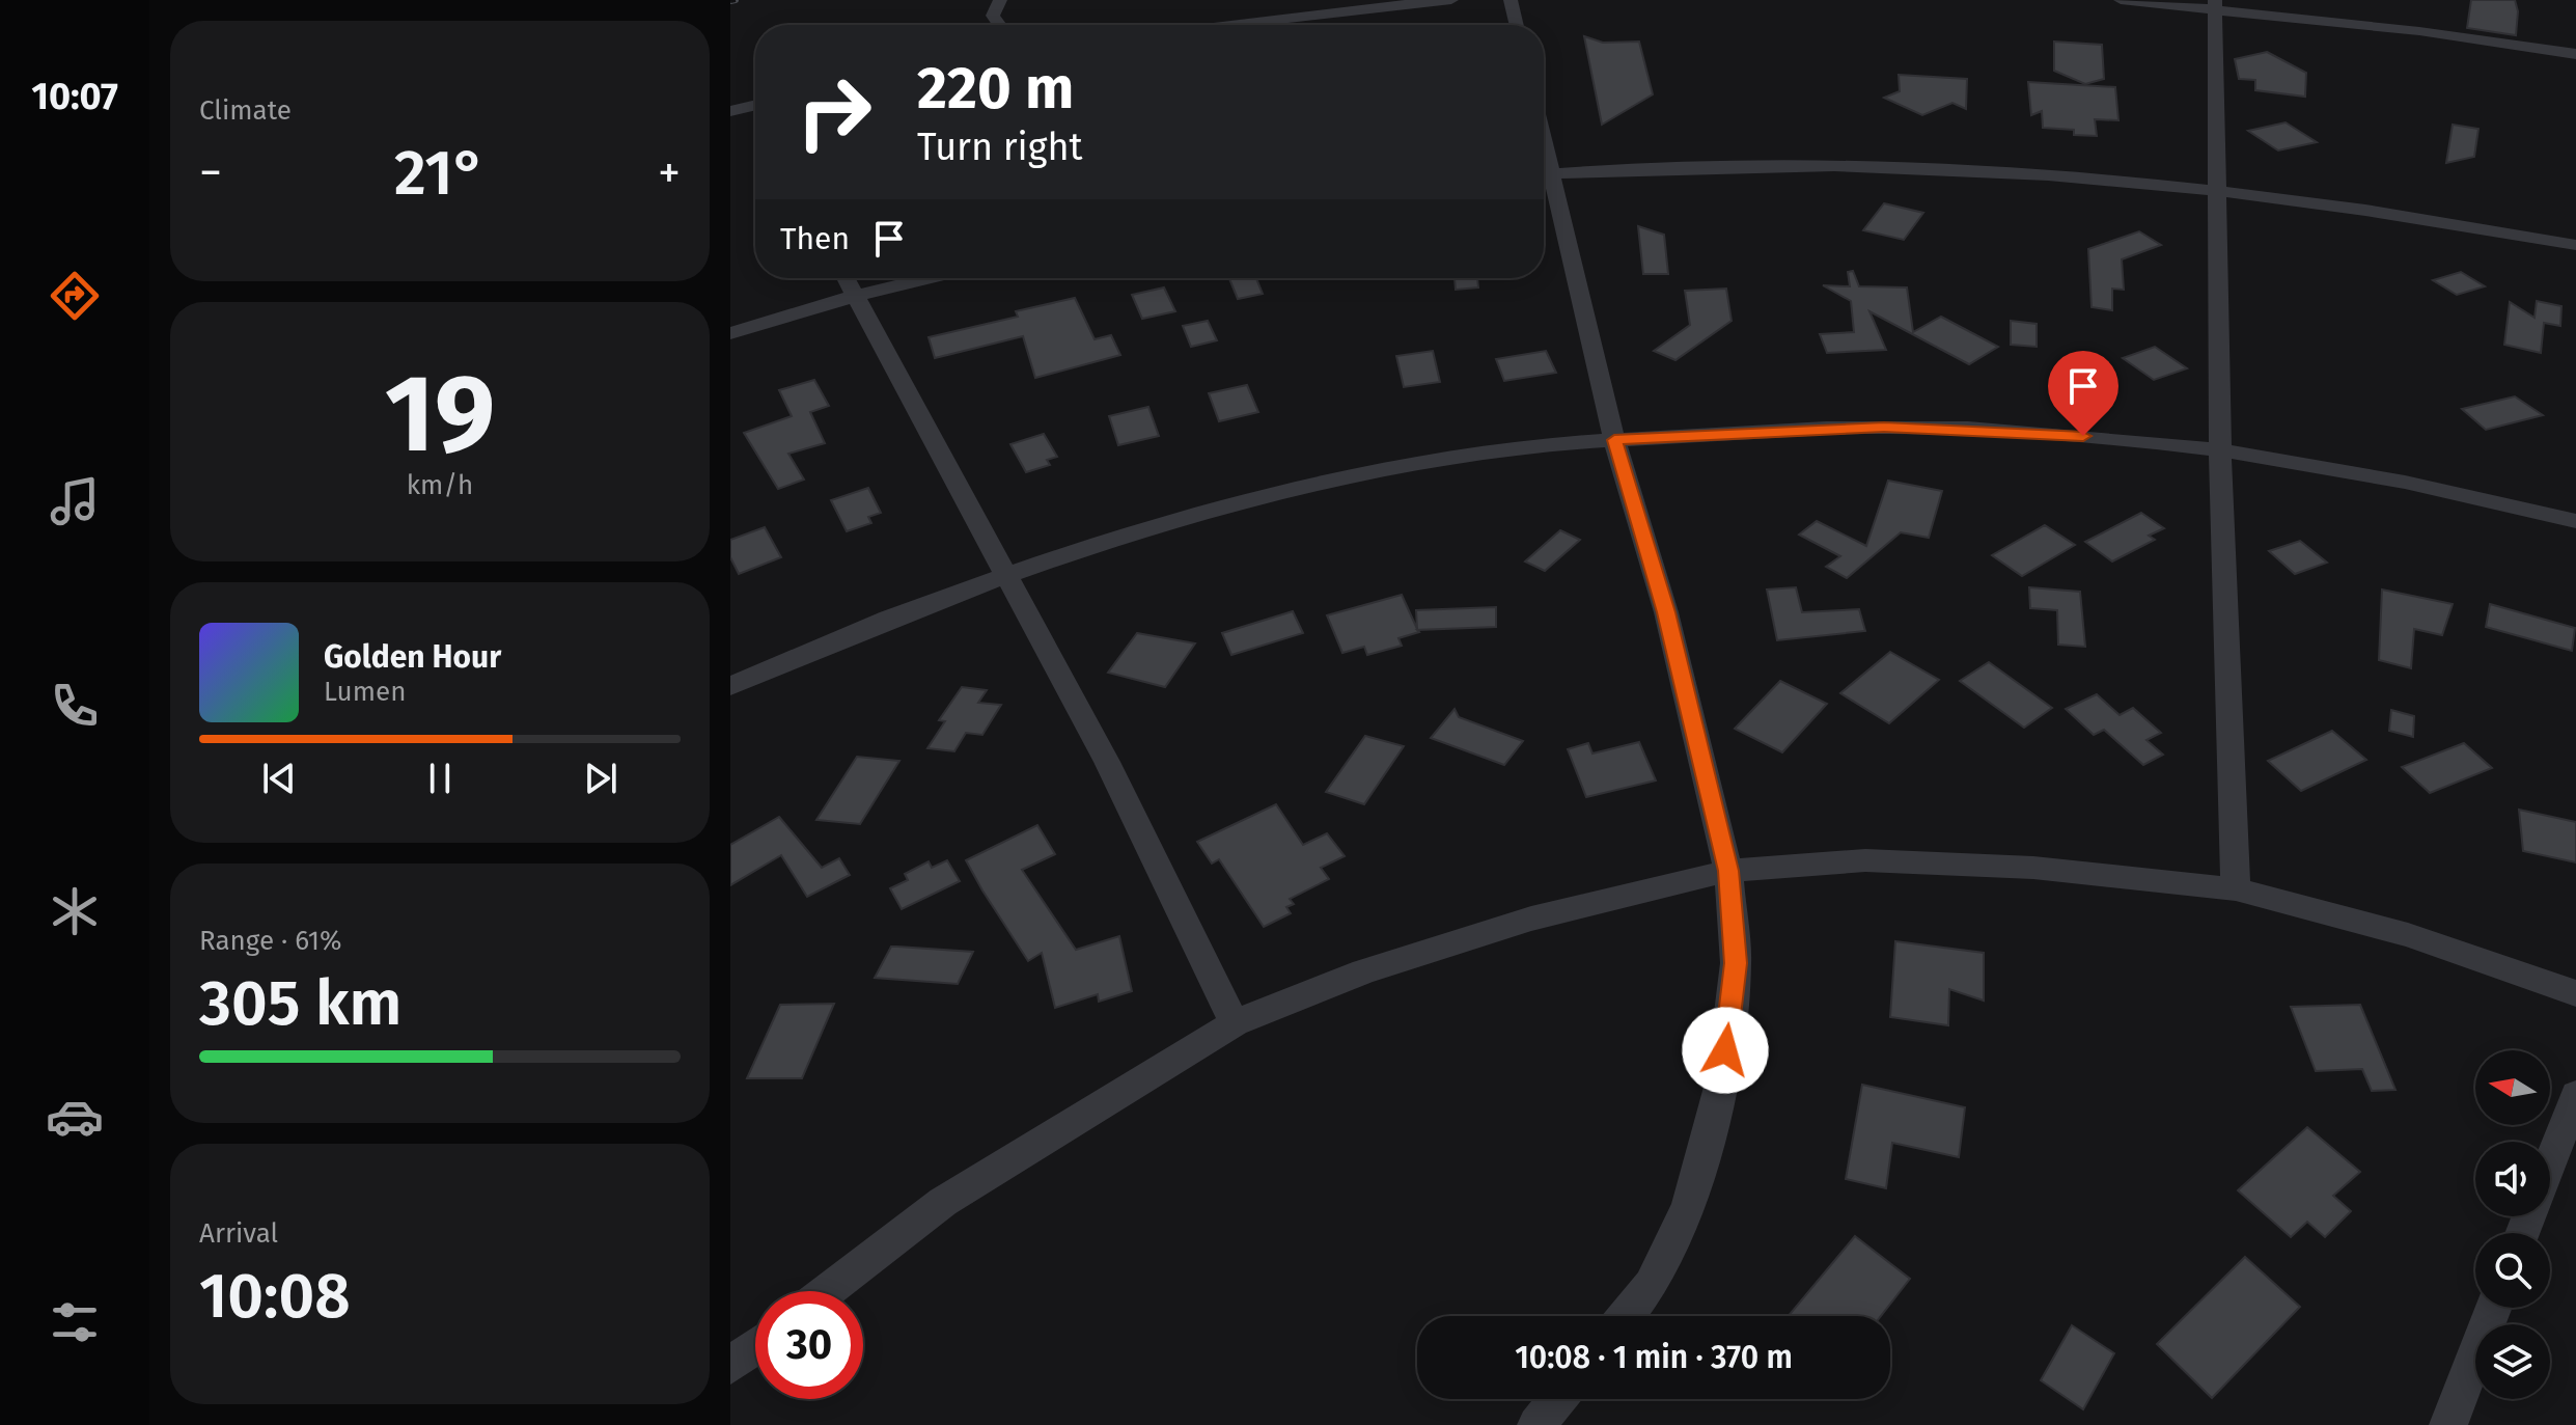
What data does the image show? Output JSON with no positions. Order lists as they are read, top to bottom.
{
  "north": "left",
  "page": {
    "tabs": "10:07",
    "tile": [
      "Climate",
      ["19", "km/h"],
      ["Range · 61%", "305 km"],
      ["Arrival", "10:08"]
    ],
    "turn": ["220 m", "Turn right"],
    "heat": ["−", "21°", "+"],
    "then": "Then",
    "song": ["Golden Hour", "Lumen"],
    "limit": "30",
    "trip": "10:08 · 1 min · 370 m"
  }
}
